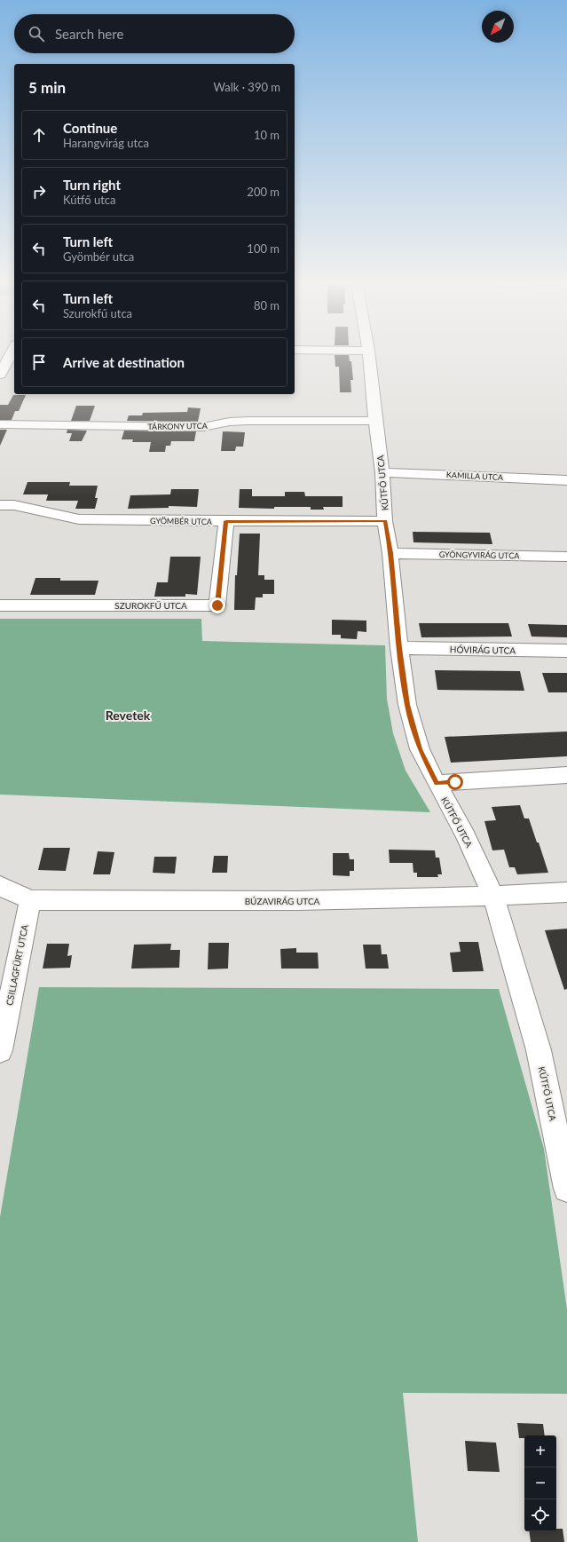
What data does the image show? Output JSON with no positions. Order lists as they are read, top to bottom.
{
  "streets": {
    "street": [
      "TÁRKONY UTCA",
      "KAMILLA UTCA",
      "KÚTFŐ UTCA",
      "GYÖMBÉR UTCA",
      "GYÖNGYVIRÁG UTCA",
      "SZUROKFŰ UTCA",
      "HÓVIRÁG UTCA",
      "BÚZAVIRÁG UTCA",
      "CSILLAGFÜRT UTCA"
    ]
  },
  "crossings": [
    ["TÁRKONY UTCA", "KÚTFŐ UTCA"],
    ["KAMILLA UTCA", "KÚTFŐ UTCA"],
    ["KÚTFŐ UTCA", "GYÖMBÉR UTCA"],
    ["KÚTFŐ UTCA", "GYÖNGYVIRÁG UTCA"],
    ["KÚTFŐ UTCA", "HÓVIRÁG UTCA"],
    ["KÚTFŐ UTCA", "BÚZAVIRÁG UTCA"],
    ["GYÖMBÉR UTCA", "SZUROKFŰ UTCA"],
    ["BÚZAVIRÁG UTCA", "CSILLAGFÜRT UTCA"]
  ],
  "districts": ["Revetek"],
  "north": "bottom left",
  "page": {
    "search": "Search here",
    "heading": ["5 min", "Walk · 390 m"],
    "list": [
      ["Continue", "Harangvirág utca", "10 m"],
      ["Turn right", "Kútfő utca", "200 m"],
      ["Turn left", "Gyömbér utca", "100 m"],
      ["Turn left", "Szurokfű utca", "80 m"],
      "Arrive at destination"
    ],
    "map_buttons": ["+", "−"]
  }
}
